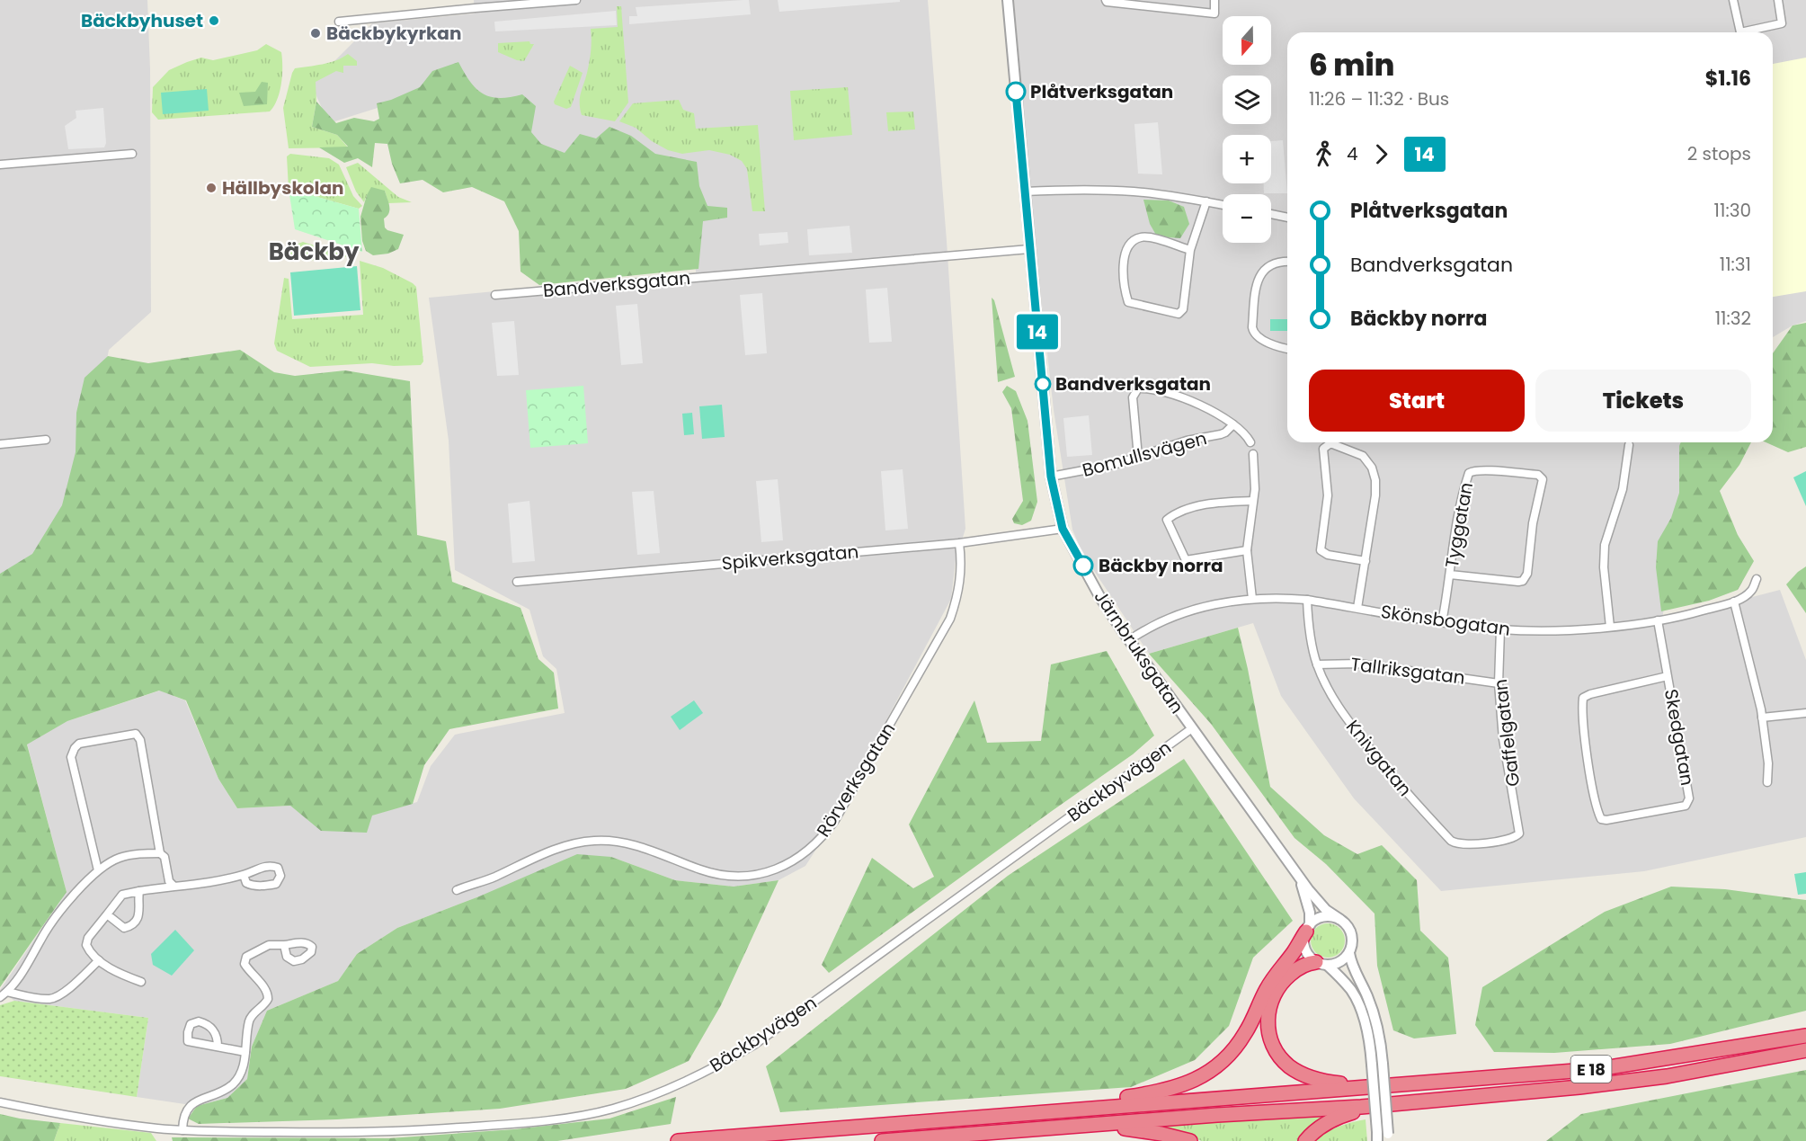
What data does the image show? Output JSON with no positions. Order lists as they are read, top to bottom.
{
  "streets": {
    "highway": ["E 18"],
    "street": [
      "Bandverksgatan",
      "Bomullsvägen",
      "Tyggatan",
      "Spikverksgatan",
      "Skönsbogatan",
      "Järnbruksgatan",
      "Tallriksgatan",
      "Gaffelgatan",
      "Skedgatan",
      "Knivgatan",
      "Rörverksgatan",
      "Bäckbyvägen"
    ]
  },
  "crossings": [
    ["Bandverksgatan", "Järnbruksgatan"],
    ["Bomullsvägen", "Järnbruksgatan"],
    ["Tyggatan", "Skönsbogatan"],
    ["Spikverksgatan", "Järnbruksgatan"],
    ["Spikverksgatan", "Rörverksgatan"],
    ["Skönsbogatan", "Järnbruksgatan"],
    ["Skönsbogatan", "Gaffelgatan"],
    ["Skönsbogatan", "Skedgatan"],
    ["Skönsbogatan", "Knivgatan"],
    ["Järnbruksgatan", "Bäckbyvägen"],
    ["Järnbruksgatan", "E 18"],
    ["Tallriksgatan", "Gaffelgatan"],
    ["Tallriksgatan", "Knivgatan"],
    ["Gaffelgatan", "Knivgatan"]
  ],
  "districts": ["Bäckby"],
  "places": [
    "Bäckbyhuset",
    "Bäckbykyrkan",
    "Plåtverksgatan",
    "Hällbyskolan",
    "Bandverksgatan",
    "Bäckby norra"
  ],
  "lines": ["bus line 14"],
  "north": "bottom",
  "page": {
    "on_map": "14",
    "map_buttons": ["+", "−"],
    "heading": ["6 min", "11:26 – 11:32 · Bus", "$1.16"],
    "legs": ["4", "14", "2 stops"],
    "list": [
      {
        "name": "Plåtverksgatan",
        "value": "11:30"
      },
      {
        "name": "Bandverksgatan",
        "value": "11:31"
      },
      {
        "name": "Bäckby norra",
        "value": "11:32"
      }
    ],
    "buttons": ["Start", "Tickets"]
  }
}
